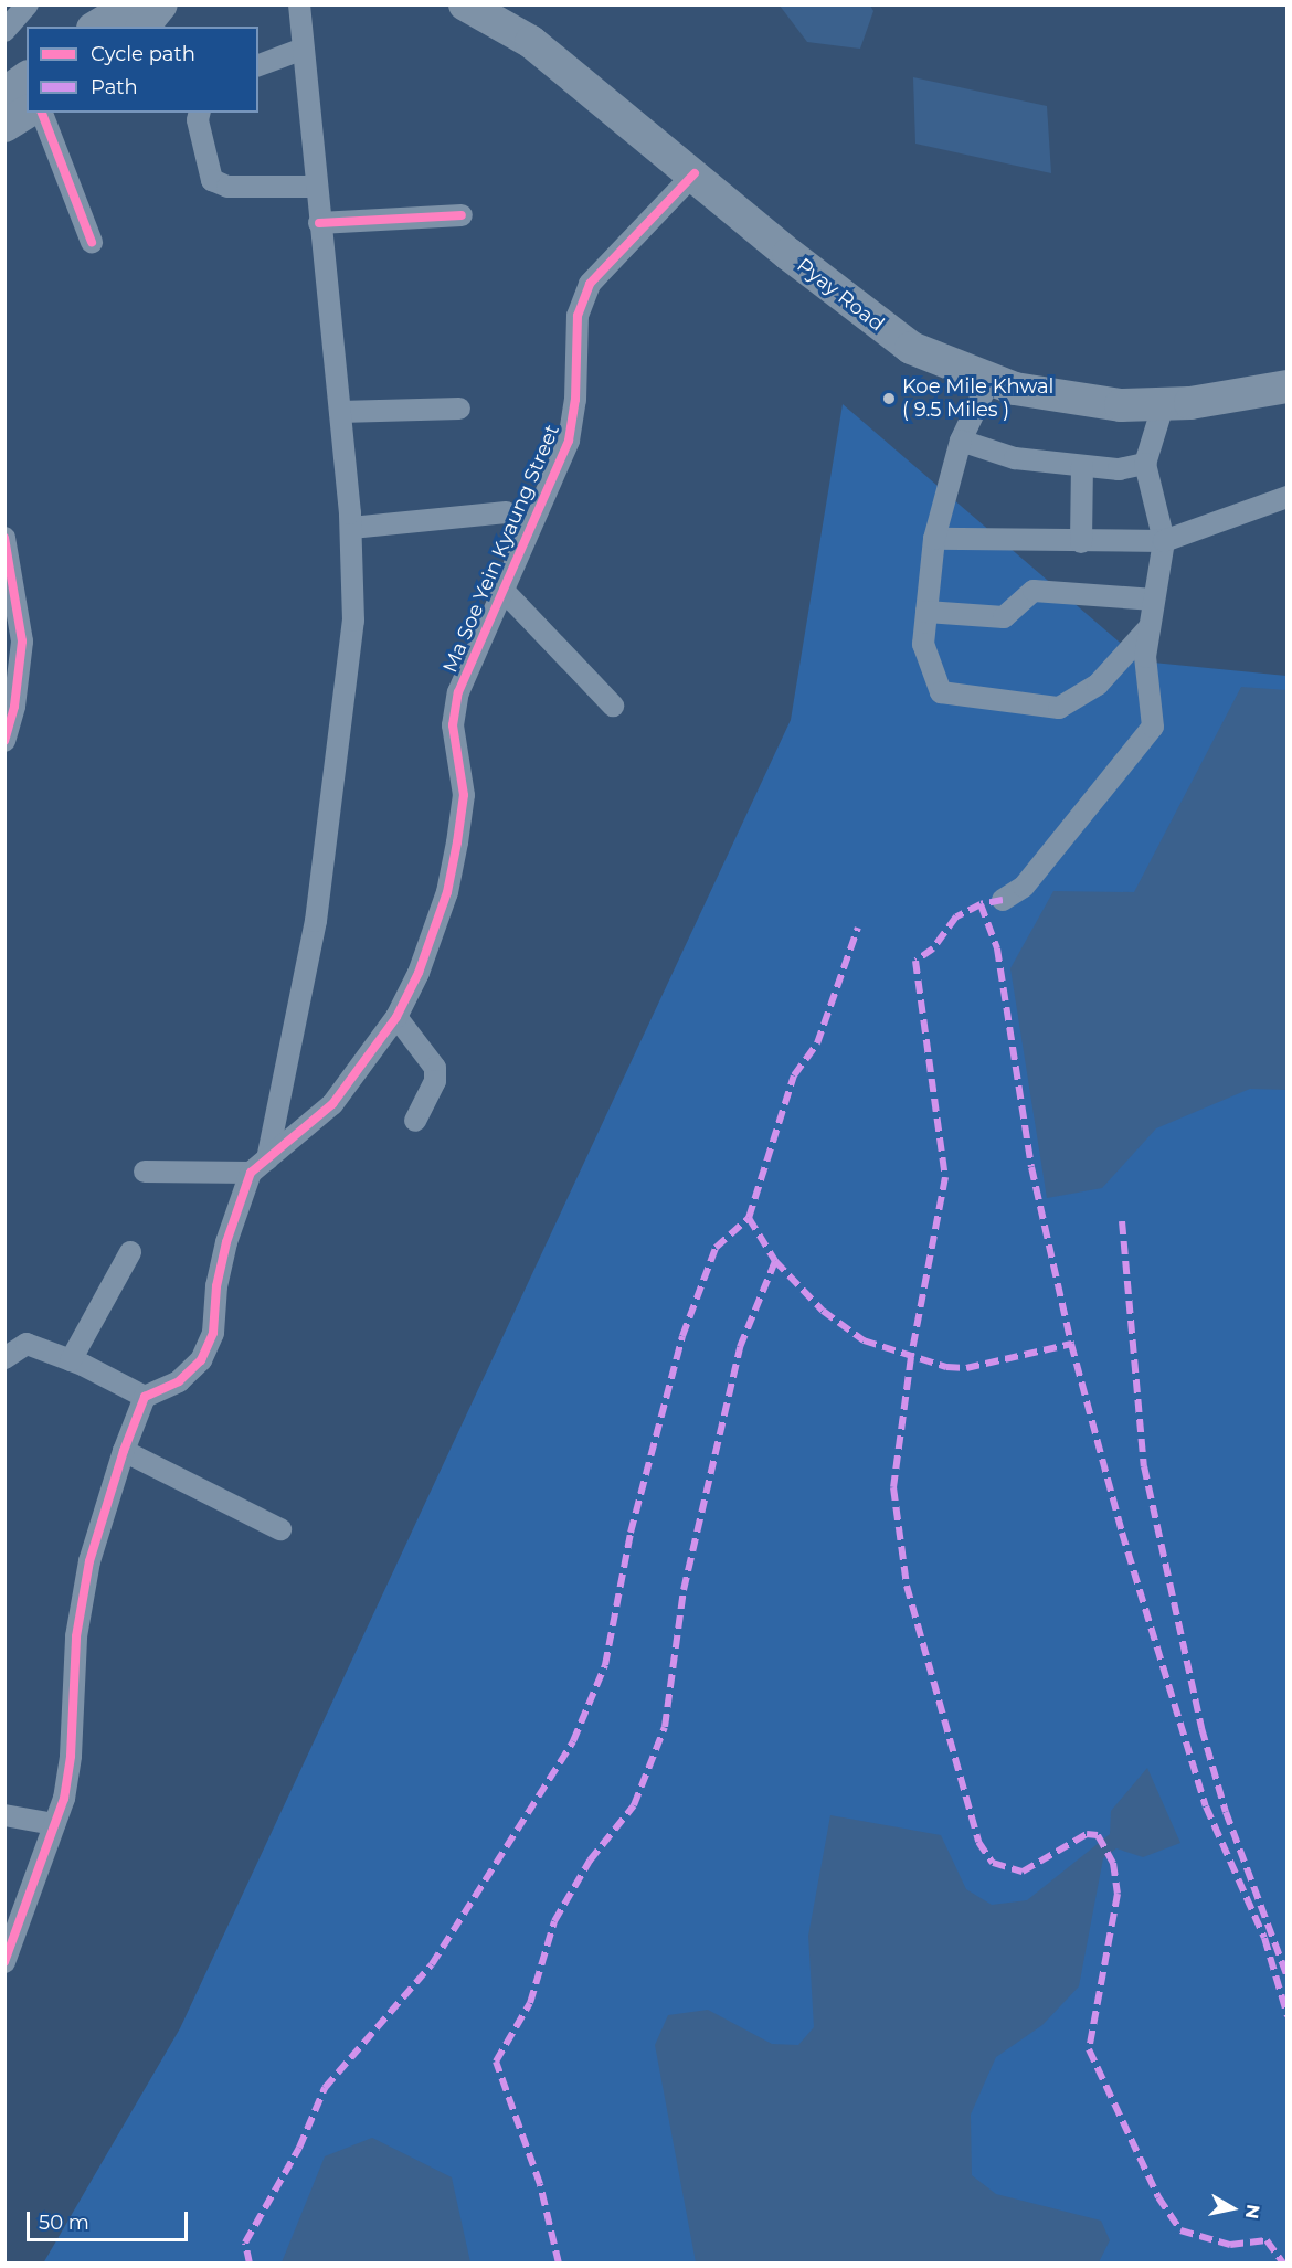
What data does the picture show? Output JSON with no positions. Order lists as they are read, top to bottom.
{
  "streets": {
    "highway": ["Pyay Road"],
    "street": ["Ma Soe Yein Kyaung Street"]
  },
  "crossings": [
    ["Pyay Road", "Ma Soe Yein Kyaung Street"]
  ],
  "places": ["Koe Mile Khwal ( 9.5 Miles )"],
  "legend": ["Cycle path", "Path"],
  "scale_bar": "50 m",
  "north": "right"
}
